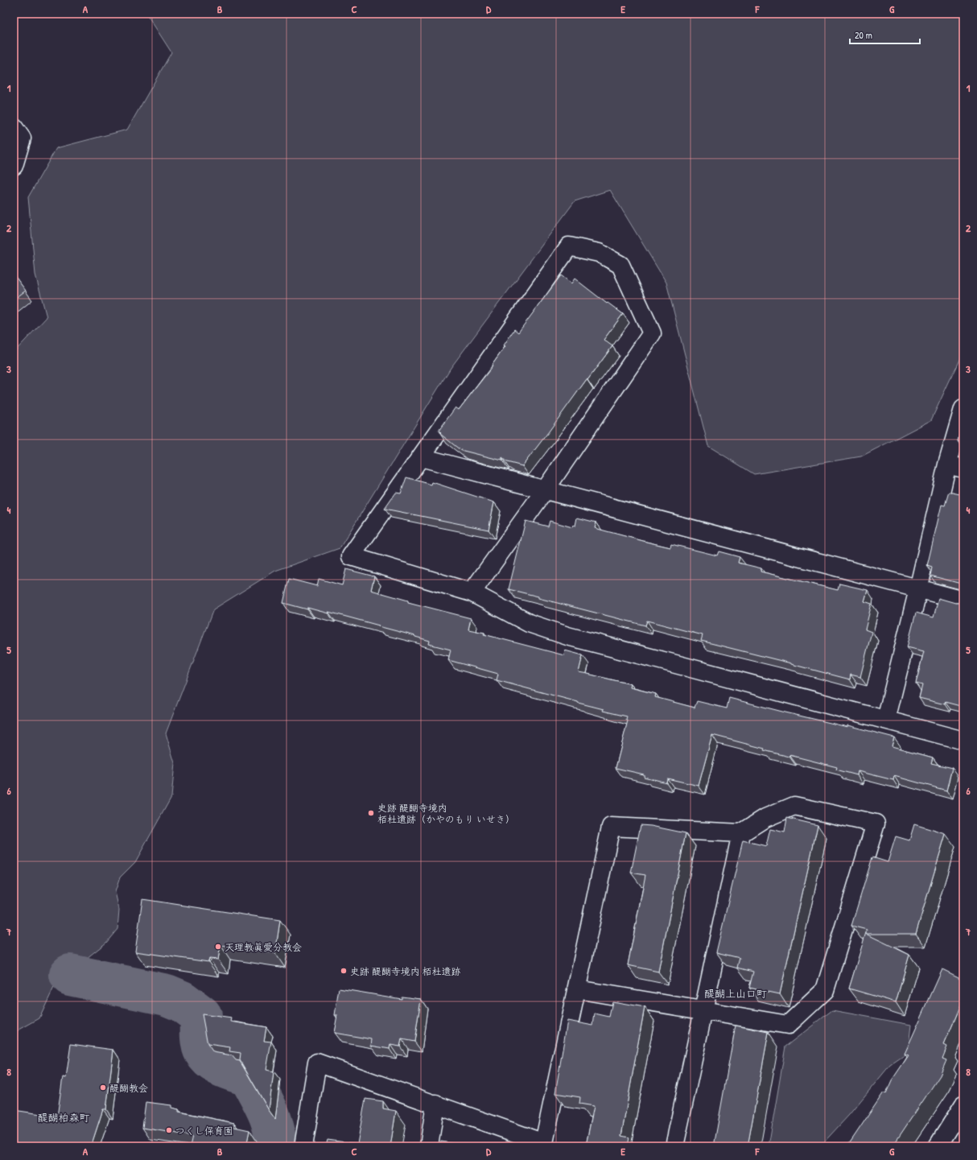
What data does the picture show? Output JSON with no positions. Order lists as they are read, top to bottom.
{
  "districts": ["醍醐上山口町", "醍醐柏森町"],
  "places": [
    "史跡 醍醐寺境内 栢杜遺跡（かやのもり いせき）",
    "天理教眞愛分教会",
    "史跡 醍醐寺境内 栢杜遺跡",
    "醍醐教会",
    "つくし保育園"
  ],
  "scale_bar": "20 m",
  "grid": {
    "columns": [
      "A",
      "B",
      "C",
      "D",
      "E",
      "F",
      "G"
    ],
    "rows": [
      "1",
      "2",
      "3",
      "4",
      "5",
      "6",
      "7",
      "8"
    ]
  }
}
